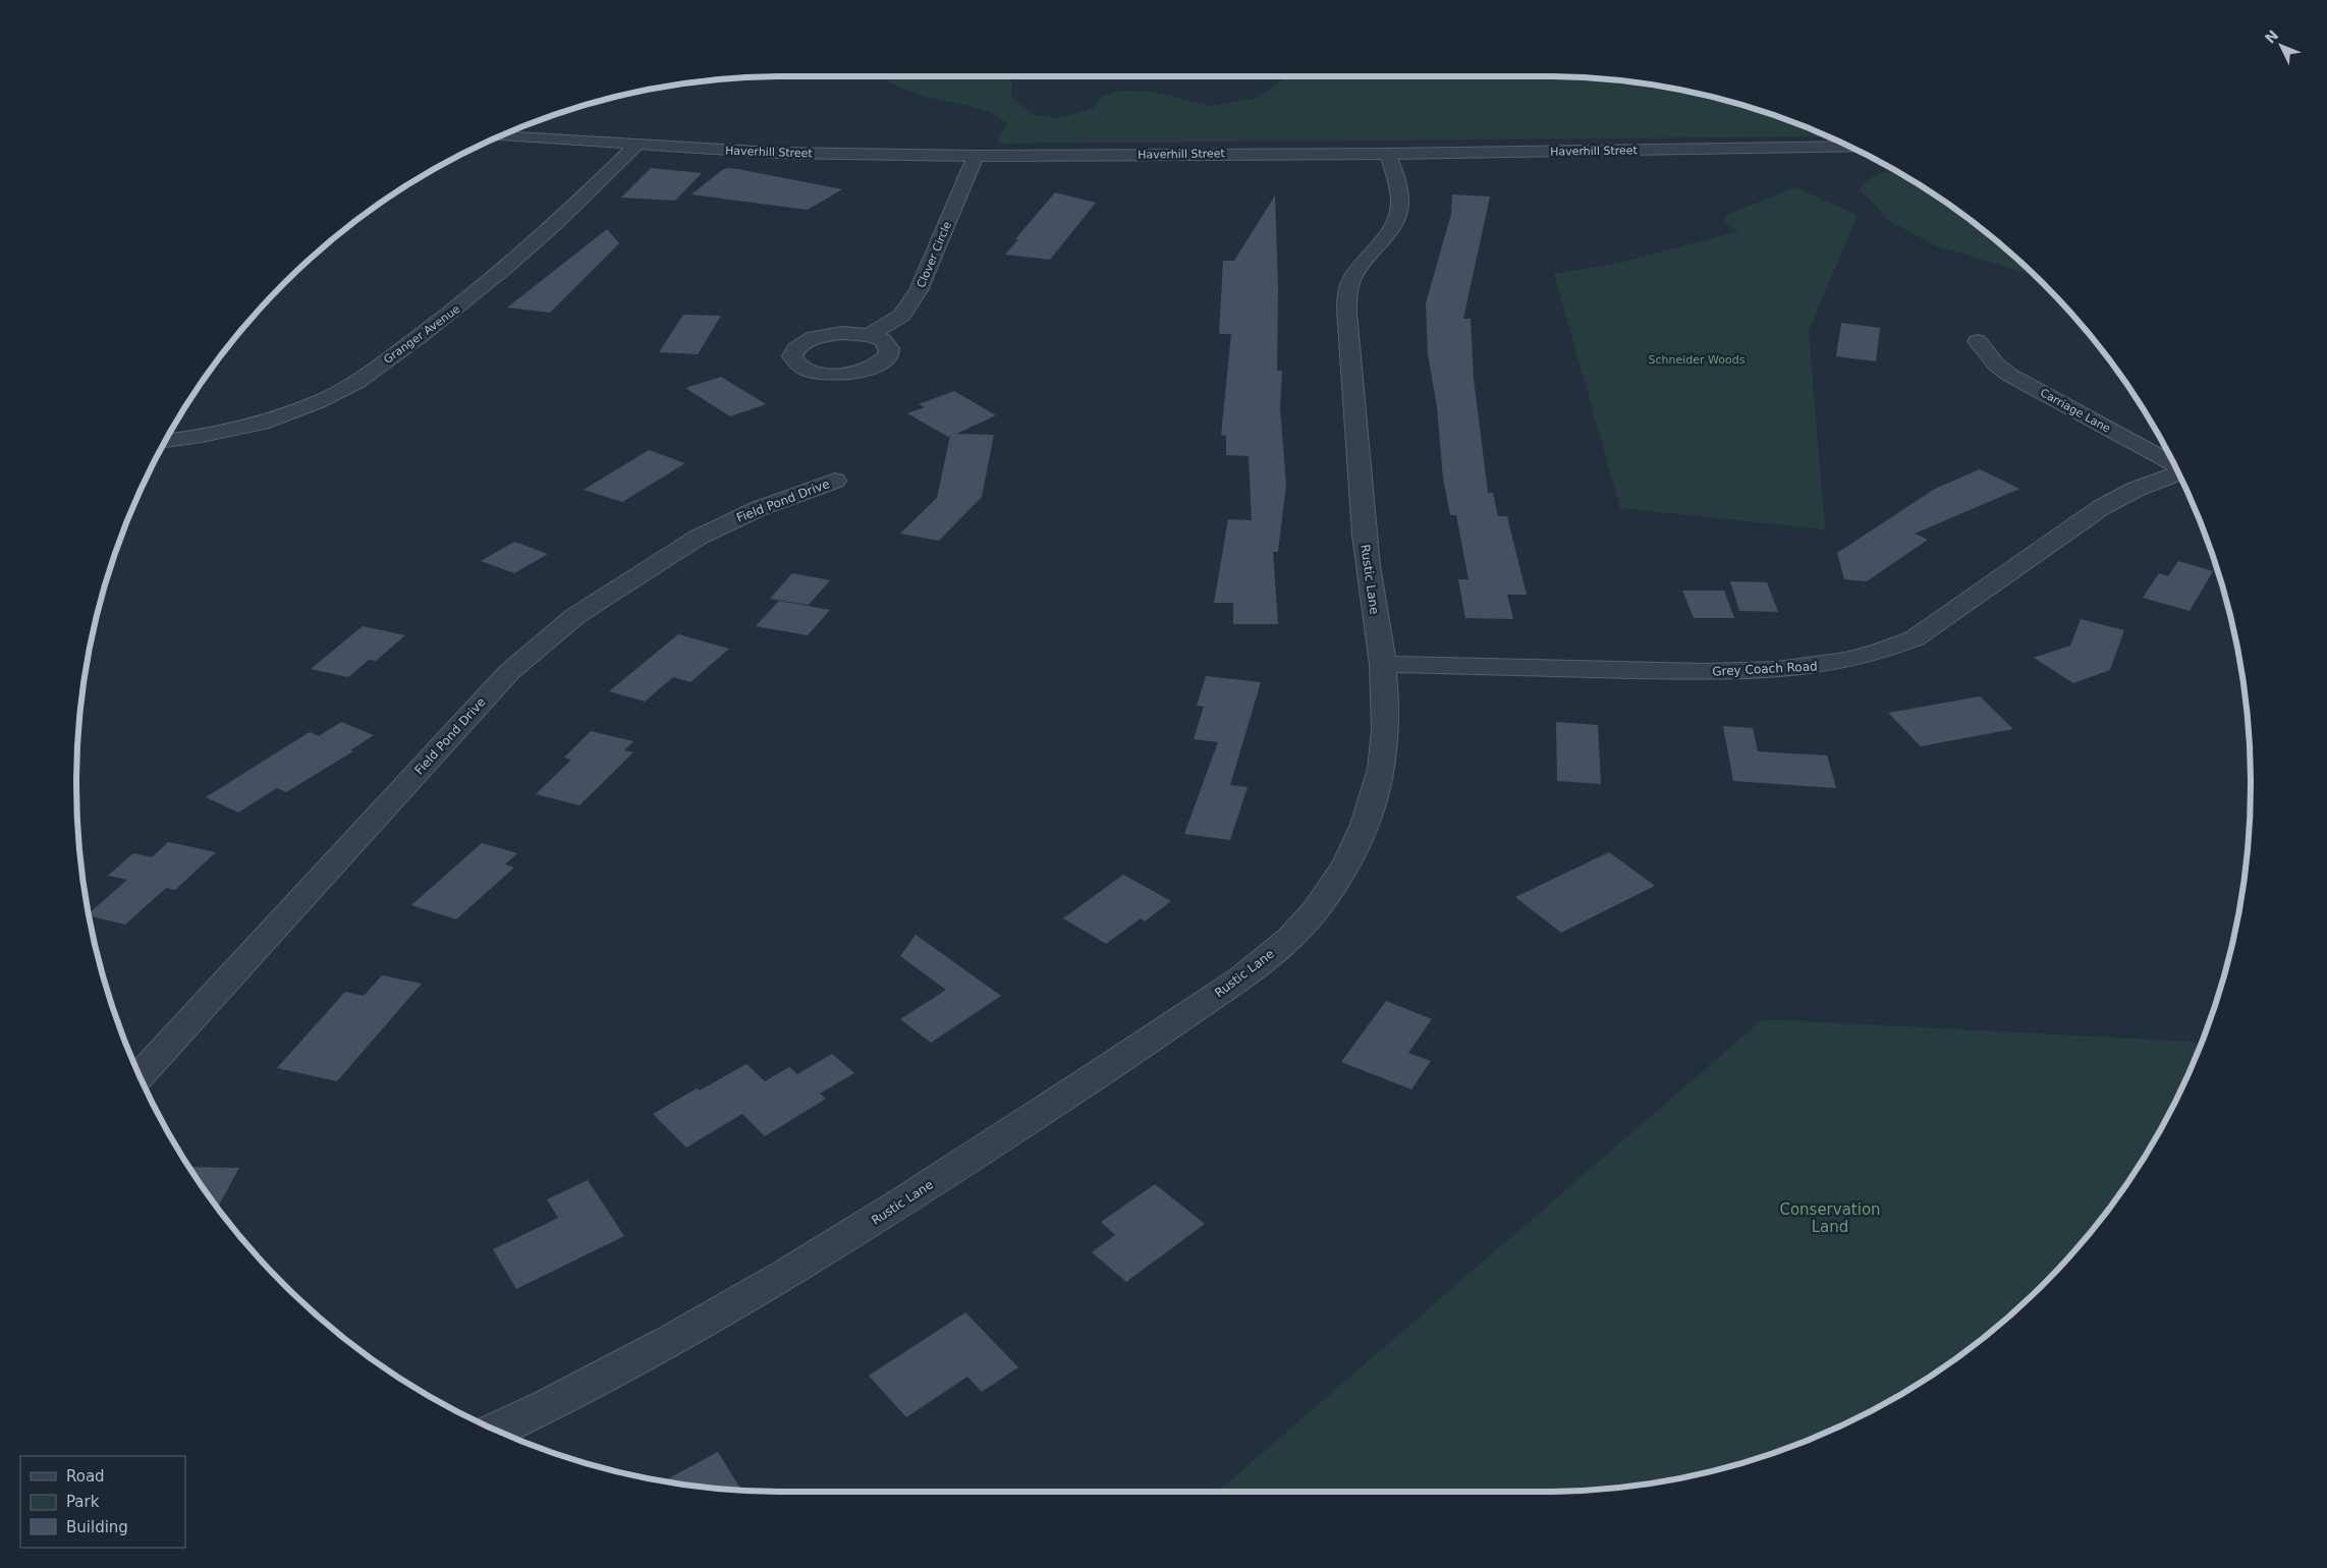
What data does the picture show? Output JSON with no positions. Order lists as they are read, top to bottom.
{
  "streets": {
    "street": [
      "Haverhill Street",
      "Clover Circle",
      "Granger Avenue",
      "Carriage Lane",
      "Field Pond Drive",
      "Rustic Lane",
      "Grey Coach Road"
    ]
  },
  "crossings": [
    ["Haverhill Street", "Clover Circle"],
    ["Haverhill Street", "Granger Avenue"],
    ["Haverhill Street", "Rustic Lane"],
    ["Rustic Lane", "Grey Coach Road"]
  ],
  "parks": ["Schneider Woods", "Conservation Land"],
  "legend": ["Road", "Park", "Building"],
  "north": "top left"
}
